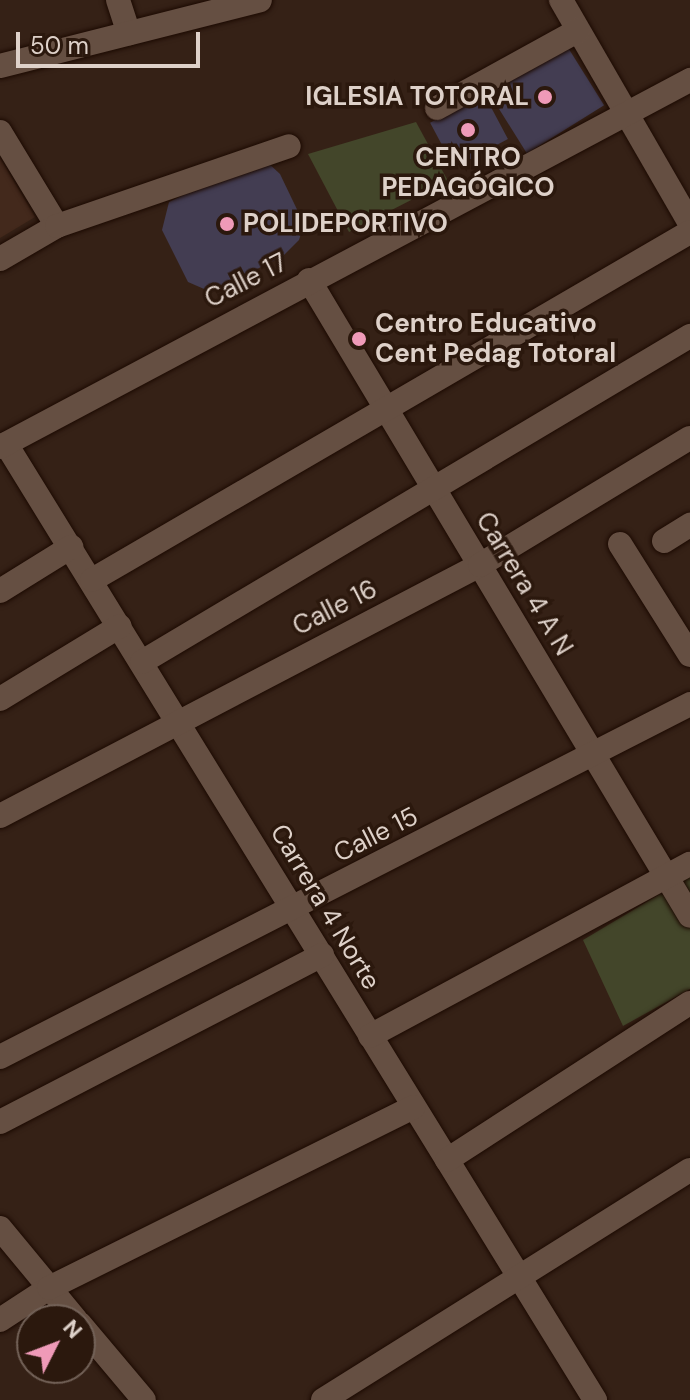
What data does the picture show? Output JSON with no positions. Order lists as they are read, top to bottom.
{
  "streets": {
    "street": [
      "Calle 17",
      "Carrera 4 A N",
      "Calle 16",
      "Calle 15",
      "Carrera 4 Norte"
    ]
  },
  "crossings": [
    ["Calle 17", "Carrera 4 A N"],
    ["Calle 17", "Carrera 4 Norte"],
    ["Carrera 4 A N", "Calle 16"],
    ["Carrera 4 A N", "Calle 15"],
    ["Calle 16", "Carrera 4 Norte"],
    ["Calle 15", "Carrera 4 Norte"]
  ],
  "places": [
    "IGLESIA TOTORAL",
    "CENTRO PEDAGÓGICO",
    "POLIDEPORTIVO",
    "Centro Educativo Cent Pedag Totoral"
  ],
  "scale_bar": "50 m",
  "north": "top right"
}
